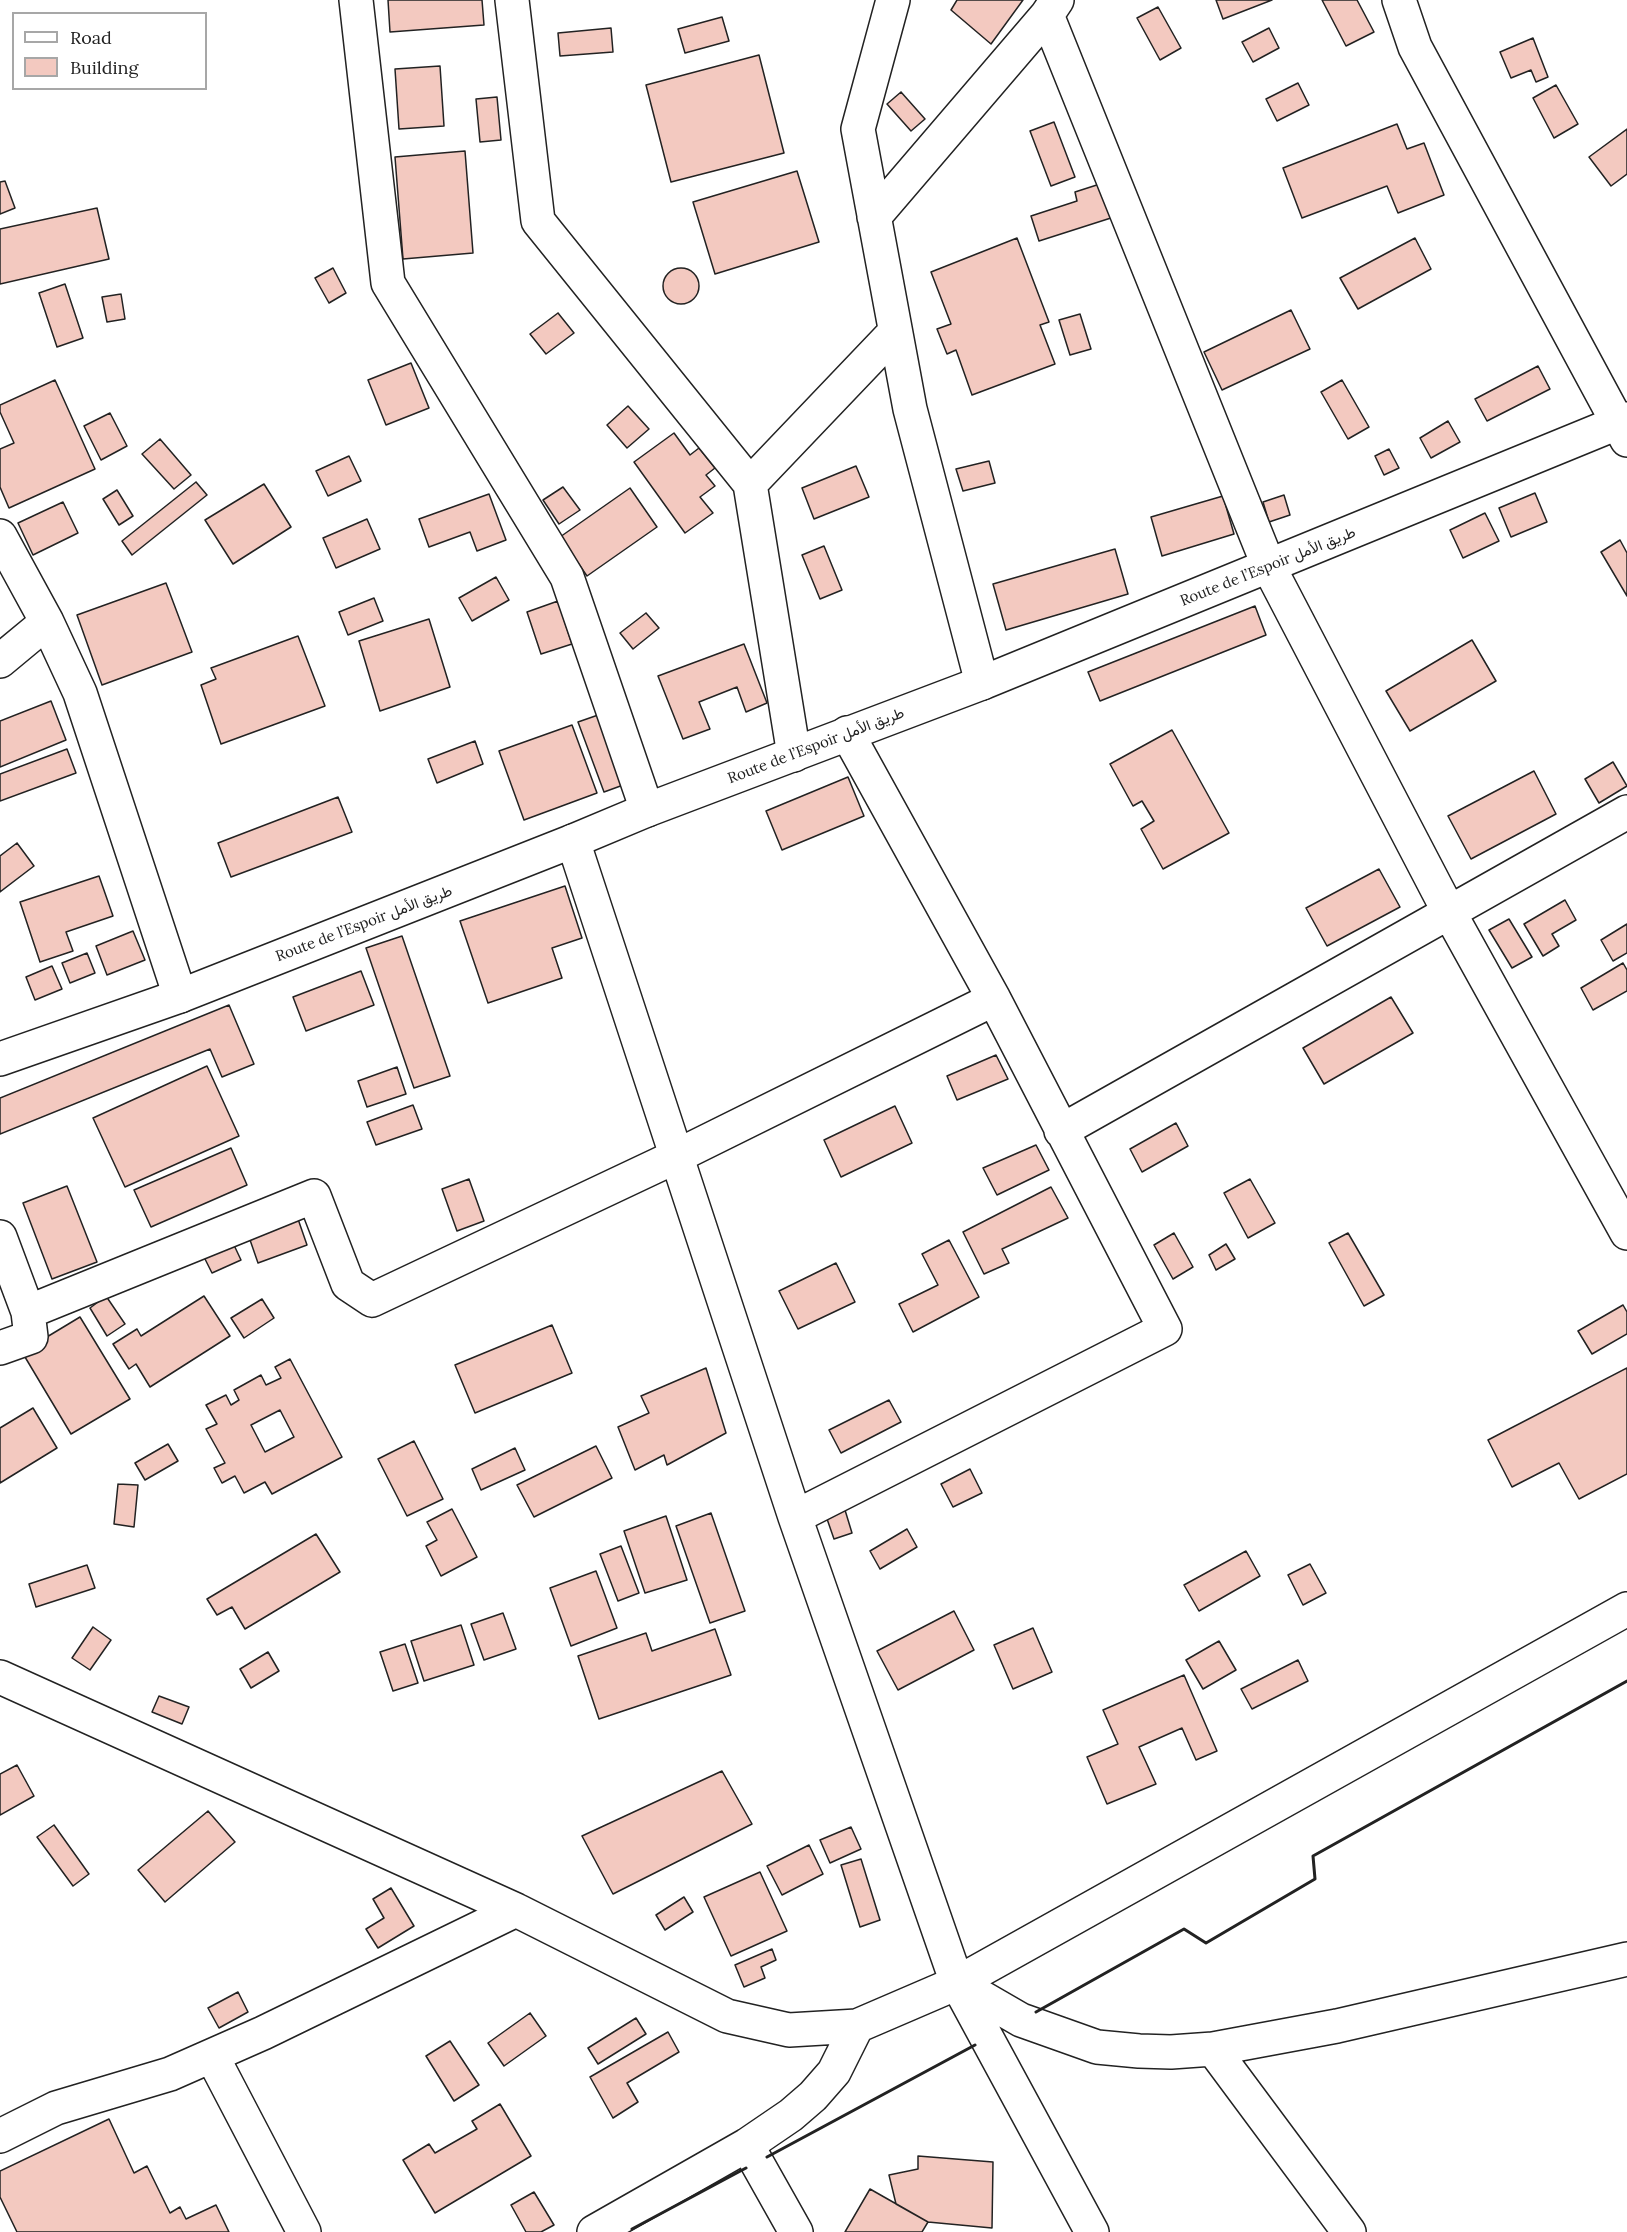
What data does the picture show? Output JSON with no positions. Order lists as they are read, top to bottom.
{
  "streets": {
    "main road": ["Route de l’Espoir طريق الأمل"]
  },
  "legend": ["Road", "Building"]
}
